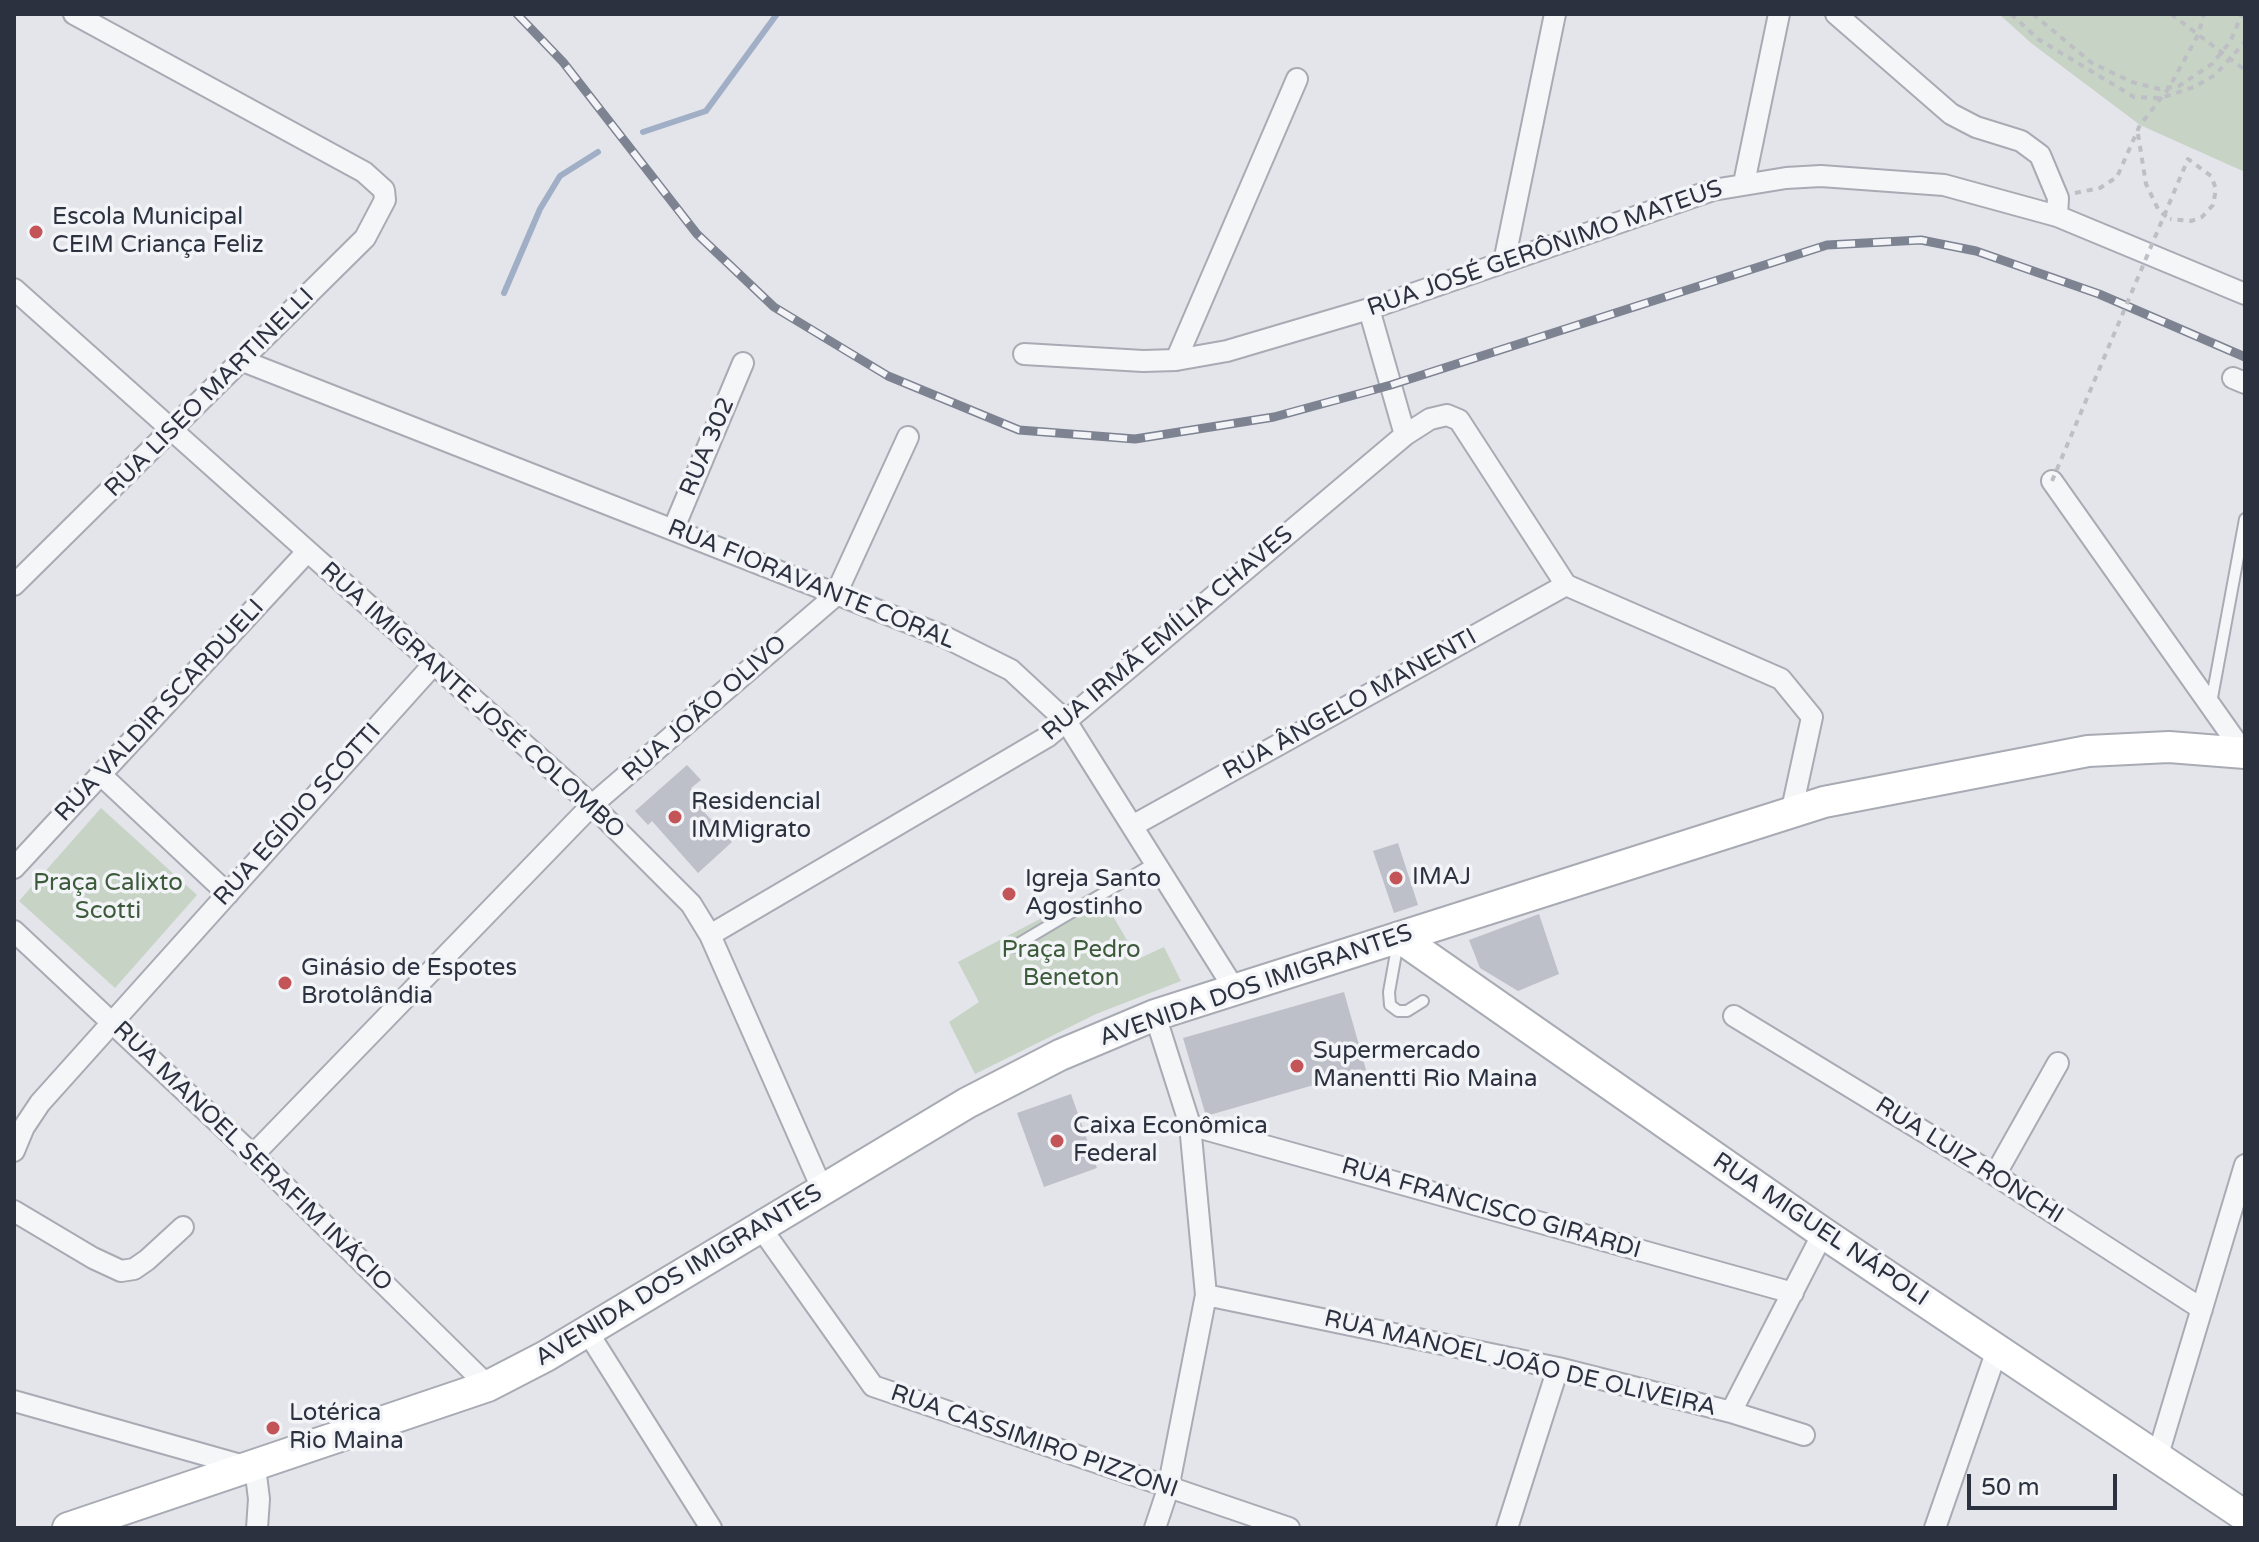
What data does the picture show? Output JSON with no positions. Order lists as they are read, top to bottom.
{
  "streets": {
    "street": [
      "RUA JOSÉ GERÔNIMO MATEUS",
      "RUA LISEO MARTINELLI",
      "RUA 302",
      "RUA FIORAVANTE CORAL",
      "RUA IRMÃ EMÍLIA CHAVES",
      "RUA IMIGRANTE JOSÉ COLOMBO",
      "RUA ÂNGELO MANENTI",
      "RUA JOÃO OLIVO",
      "RUA VALDIR SCARDUELI",
      "RUA EGÍDIO SCOTTI",
      "AVENIDA DOS IMIGRANTES",
      "RUA MANOEL SERAFIM INÁCIO",
      "RUA LUIZ RONCHI",
      "RUA FRANCISCO GIRARDI",
      "RUA MIGUEL NÁPOLI",
      "RUA MANOEL JOÃO DE OLIVEIRA",
      "RUA CASSIMIRO PIZZONI"
    ]
  },
  "crossings": [
    ["RUA LISEO MARTINELLI", "RUA FIORAVANTE CORAL"],
    ["RUA LISEO MARTINELLI", "RUA IMIGRANTE JOSÉ COLOMBO"],
    ["RUA 302", "RUA FIORAVANTE CORAL"],
    ["RUA FIORAVANTE CORAL", "RUA IRMÃ EMÍLIA CHAVES"],
    ["RUA FIORAVANTE CORAL", "RUA ÂNGELO MANENTI"],
    ["RUA FIORAVANTE CORAL", "RUA JOÃO OLIVO"],
    ["RUA FIORAVANTE CORAL", "AVENIDA DOS IMIGRANTES"],
    ["RUA IRMÃ EMÍLIA CHAVES", "RUA IMIGRANTE JOSÉ COLOMBO"],
    ["RUA IRMÃ EMÍLIA CHAVES", "RUA ÂNGELO MANENTI"],
    ["RUA IMIGRANTE JOSÉ COLOMBO", "RUA JOÃO OLIVO"],
    ["RUA IMIGRANTE JOSÉ COLOMBO", "RUA VALDIR SCARDUELI"],
    ["RUA IMIGRANTE JOSÉ COLOMBO", "RUA EGÍDIO SCOTTI"],
    ["RUA IMIGRANTE JOSÉ COLOMBO", "AVENIDA DOS IMIGRANTES"],
    ["RUA JOÃO OLIVO", "RUA MANOEL SERAFIM INÁCIO"],
    ["RUA EGÍDIO SCOTTI", "RUA MANOEL SERAFIM INÁCIO"],
    ["AVENIDA DOS IMIGRANTES", "RUA MANOEL SERAFIM INÁCIO"],
    ["AVENIDA DOS IMIGRANTES", "RUA MIGUEL NÁPOLI"],
    ["AVENIDA DOS IMIGRANTES", "RUA CASSIMIRO PIZZONI"],
    ["RUA FRANCISCO GIRARDI", "RUA MANOEL JOÃO DE OLIVEIRA"],
    ["RUA MIGUEL NÁPOLI", "RUA MANOEL JOÃO DE OLIVEIRA"]
  ],
  "parks": ["Praça Calixto Scotti", "Praça Pedro Beneton"],
  "places": [
    "Escola Municipal CEIM Criança Feliz",
    "Residencial IMMigrato",
    "IMAJ",
    "Igreja Santo Agostinho",
    "Ginásio de Espotes Brotolândia",
    "Supermercado Manentti Rio Maina",
    "Caixa Econômica Federal",
    "Lotérica Rio Maina"
  ],
  "scale_bar": "50 m"
}
